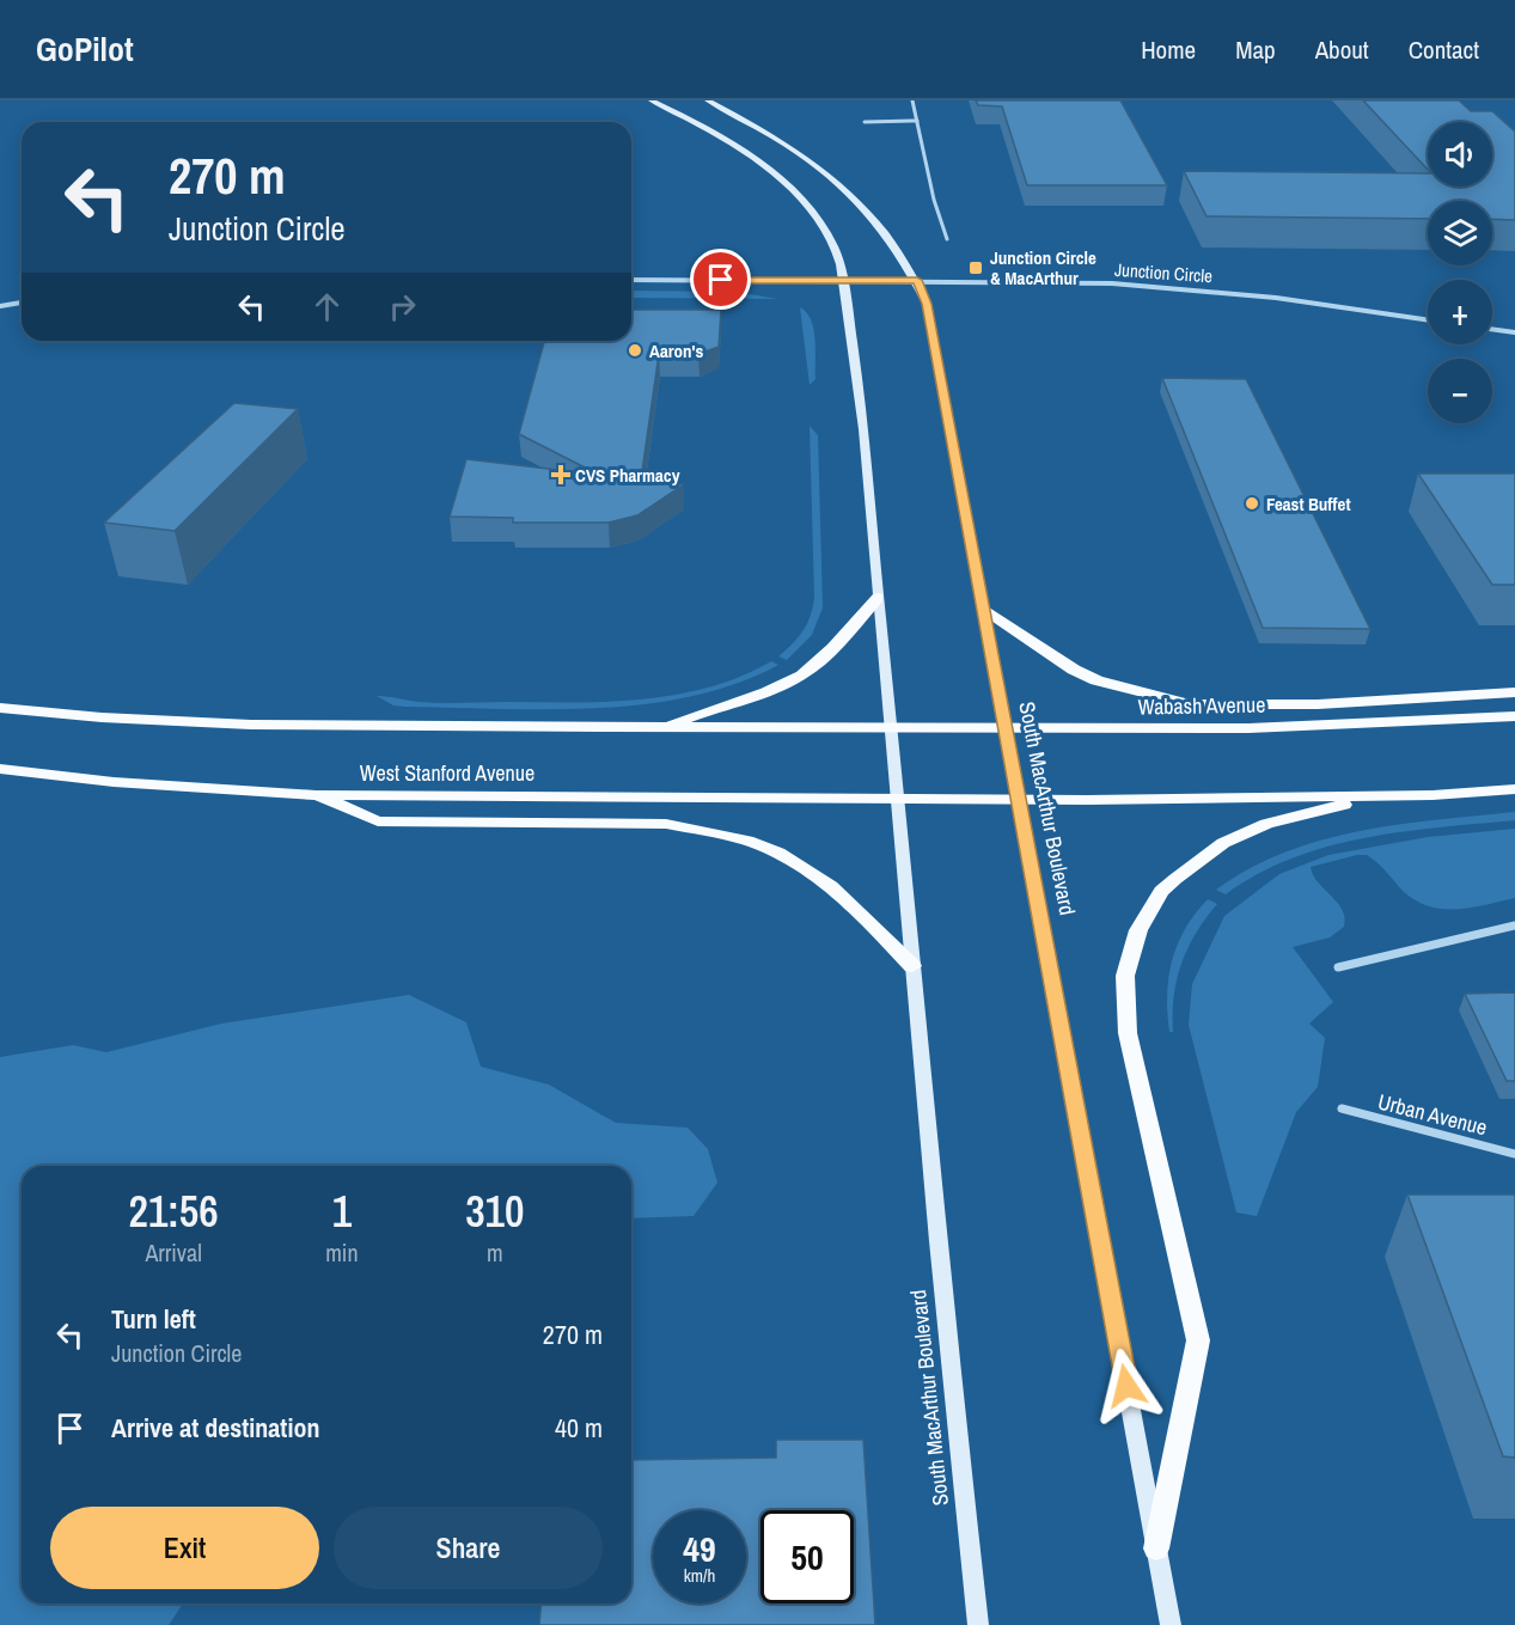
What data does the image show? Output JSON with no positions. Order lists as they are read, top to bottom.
{
  "streets": {
    "main road": ["Wabash Avenue", "West Stanford Avenue", "South MacArthur Boulevard"],
    "street": ["Junction Circle", "Urban Avenue"]
  },
  "crossings": [
    ["Junction Circle", "South MacArthur Boulevard"],
    ["Wabash Avenue", "South MacArthur Boulevard"],
    ["West Stanford Avenue", "South MacArthur Boulevard"]
  ],
  "places": {
    "transit": ["Junction Circle & MacArthur"],
    "other": ["Aaron's", "Feast Buffet"],
    "health": ["CVS Pharmacy"]
  },
  "page": {
    "header": "GoPilot",
    "nav": [
      "Home",
      "Map",
      "About",
      "Contact"
    ],
    "map_buttons": ["+", "−"],
    "turn": ["270 m", "Junction Circle"],
    "eta": [
      "21:56",
      "Arrival",
      "1",
      "min",
      "310",
      "m"
    ],
    "list": [
      {
        "name": "Turn left",
        "note": "Junction Circle",
        "value": "270 m"
      },
      {
        "name": "Arrive at destination",
        "value": "40 m"
      }
    ],
    "buttons": ["Exit", "Share"],
    "speed": "49 km/h",
    "limit": "50"
  }
}
